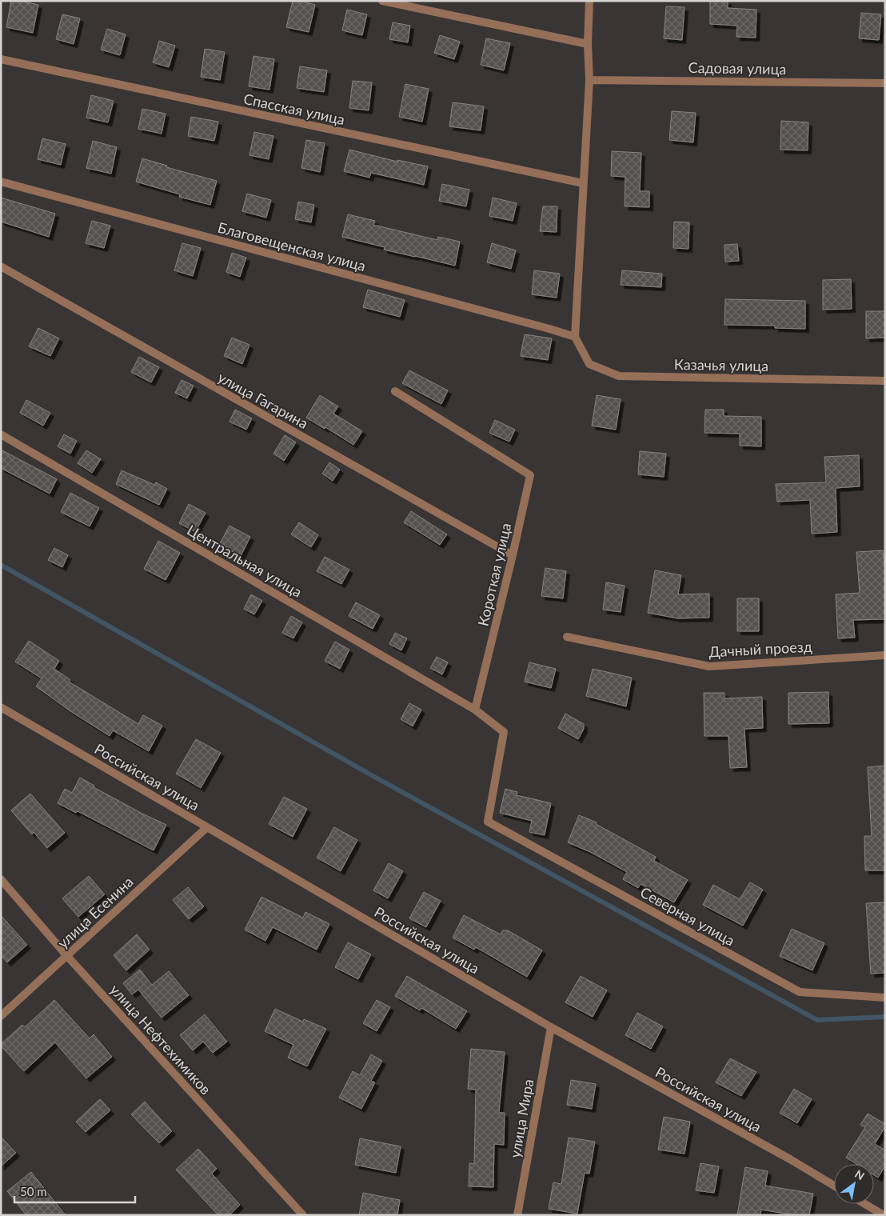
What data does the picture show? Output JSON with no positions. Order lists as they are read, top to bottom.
{
  "streets": {
    "street": [
      "Садовая улица",
      "Спасская улица",
      "Благовещенская улица",
      "Казачья улица",
      "улица Гагарина",
      "Центральная улица",
      "Короткая улица",
      "Дачный проезд",
      "Российская улица",
      "улица Есенина",
      "Северная улица",
      "улица Нефтехимиков",
      "улица Мира"
    ]
  },
  "crossings": [
    ["Благовещенская улица", "Казачья улица"],
    ["улица Гагарина", "Короткая улица"],
    ["Центральная улица", "Короткая улица"],
    ["Центральная улица", "Северная улица"],
    ["Короткая улица", "Северная улица"],
    ["Российская улица", "улица Есенина"],
    ["Российская улица", "улица Мира"],
    ["улица Есенина", "улица Нефтехимиков"]
  ],
  "scale_bar": "50 m",
  "north": "top right"
}
